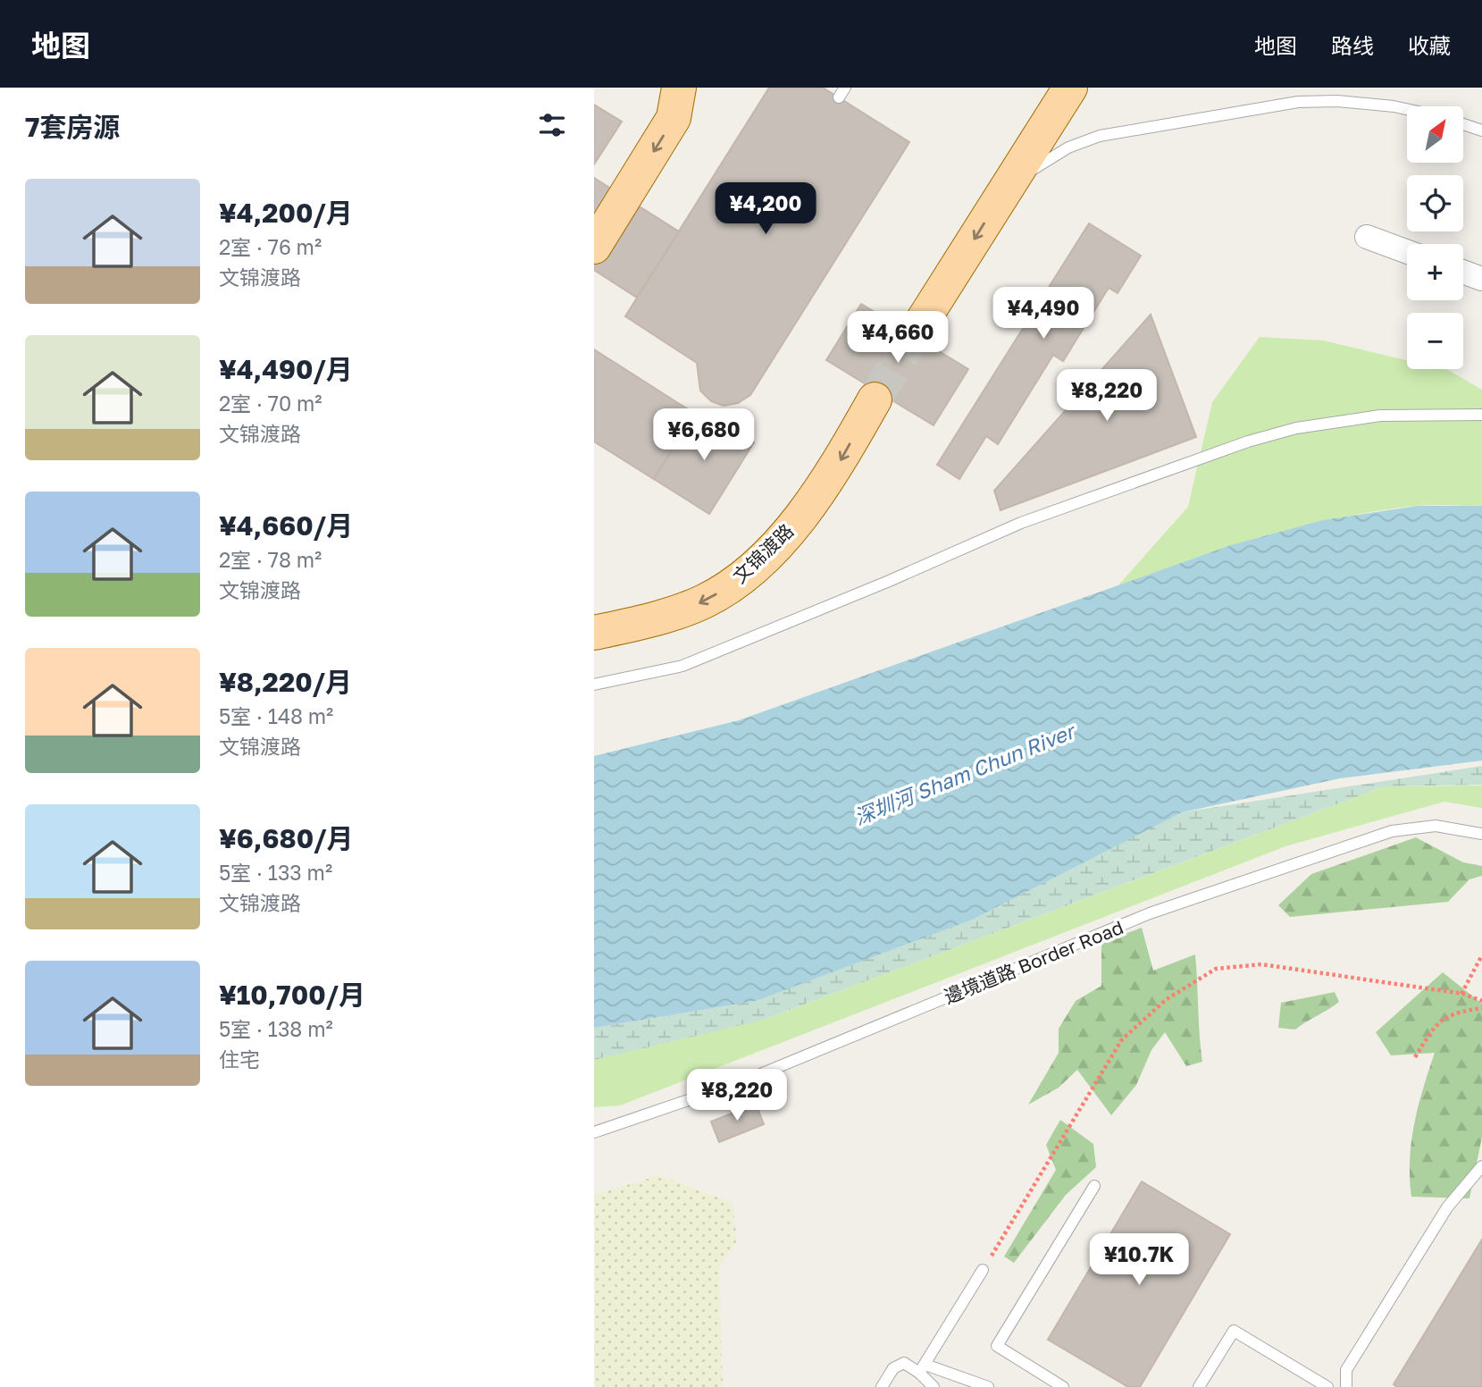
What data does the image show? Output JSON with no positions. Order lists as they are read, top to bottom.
{
  "streets": {
    "main road": ["文锦渡路"],
    "lane": ["邊境道路 Border Road"]
  },
  "one_way": ["文锦渡路"],
  "water": ["深圳河 Sham Chun River"],
  "north": "top right",
  "page": {
    "header": "地图",
    "nav": ["地图", "路线", "收藏"],
    "heading": "7套房源",
    "map_buttons": ["+", "−"],
    "list": [
      {
        "name": "¥4,200/月",
        "note": "2室 · 76 m² · 文锦渡路"
      },
      {
        "name": "¥4,490/月",
        "note": "2室 · 70 m² · 文锦渡路"
      },
      {
        "name": "¥4,660/月",
        "note": "2室 · 78 m² · 文锦渡路"
      },
      {
        "name": "¥8,220/月",
        "note": "5室 · 148 m² · 文锦渡路"
      },
      {
        "name": "¥6,680/月",
        "note": "5室 · 133 m² · 文锦渡路"
      },
      {
        "name": "¥10,700/月",
        "note": "5室 · 138 m² · 住宅"
      }
    ],
    "price": [
      "¥4,200",
      "¥4,490",
      "¥4,660",
      "¥8,220",
      "¥6,680",
      "¥8,220",
      "¥10.7K"
    ]
  }
}
